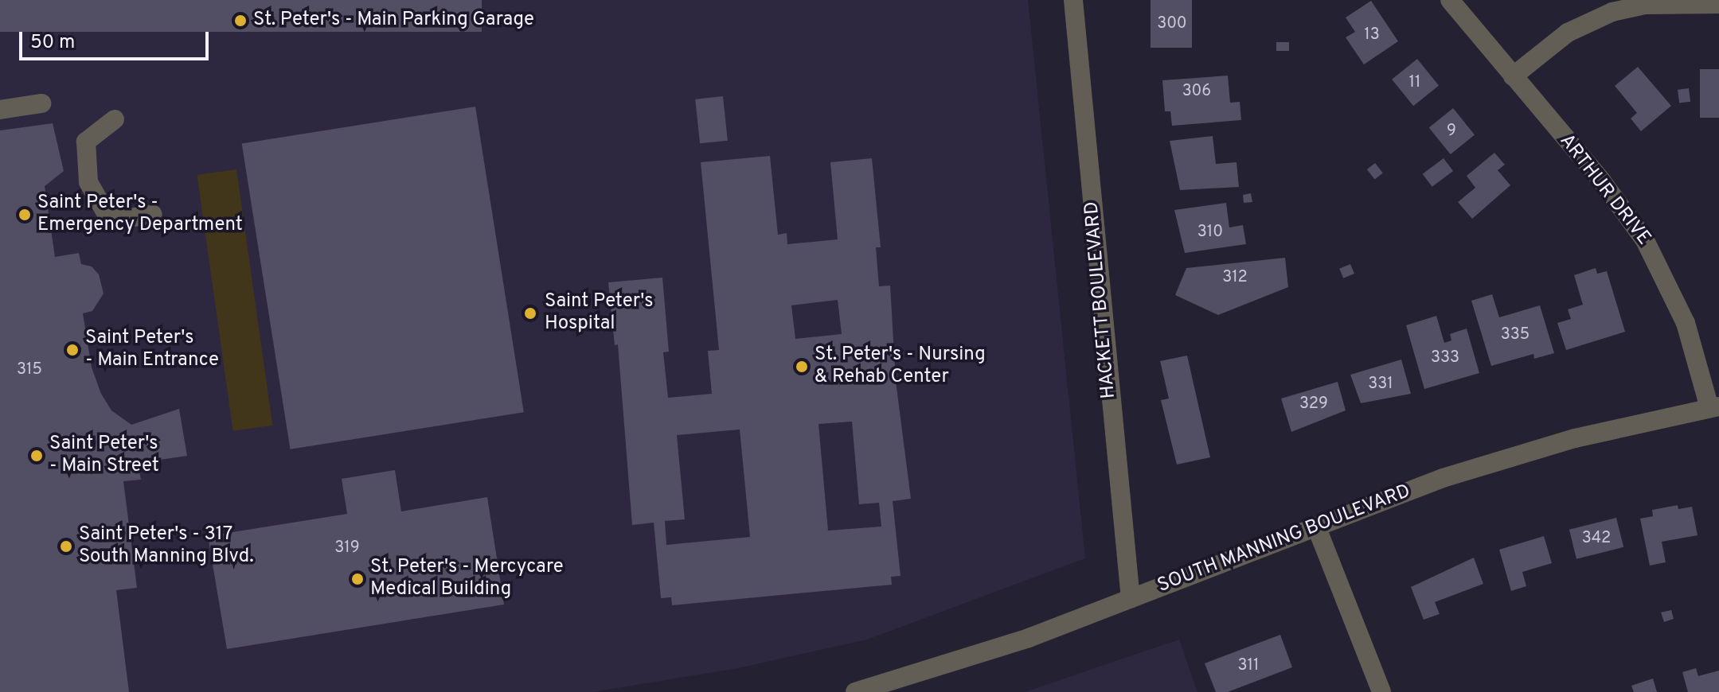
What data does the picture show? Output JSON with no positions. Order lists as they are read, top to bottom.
{
  "streets": {
    "street": ["ARTHUR DRIVE", "HACKETT BOULEVARD", "SOUTH MANNING BOULEVARD"]
  },
  "crossings": [
    ["ARTHUR DRIVE", "SOUTH MANNING BOULEVARD"],
    ["HACKETT BOULEVARD", "SOUTH MANNING BOULEVARD"]
  ],
  "places": [
    "St. Peter's - Main Parking Garage",
    "Saint Peter's - Emergency Department",
    "Saint Peter's Hospital",
    "Saint Peter's - Main Entrance",
    "St. Peter's - Nursing & Rehab Center",
    "Saint Peter's - Main Street",
    "Saint Peter's - 317 South Manning Blvd.",
    "St. Peter's - Mercycare Medical Building"
  ],
  "house_numbers": [
    "300",
    "13",
    "11",
    "306",
    "9",
    "310",
    "312",
    "335",
    "333",
    "315",
    "331",
    "329",
    "342",
    "319",
    "311"
  ],
  "scale_bar": "50 m"
}
